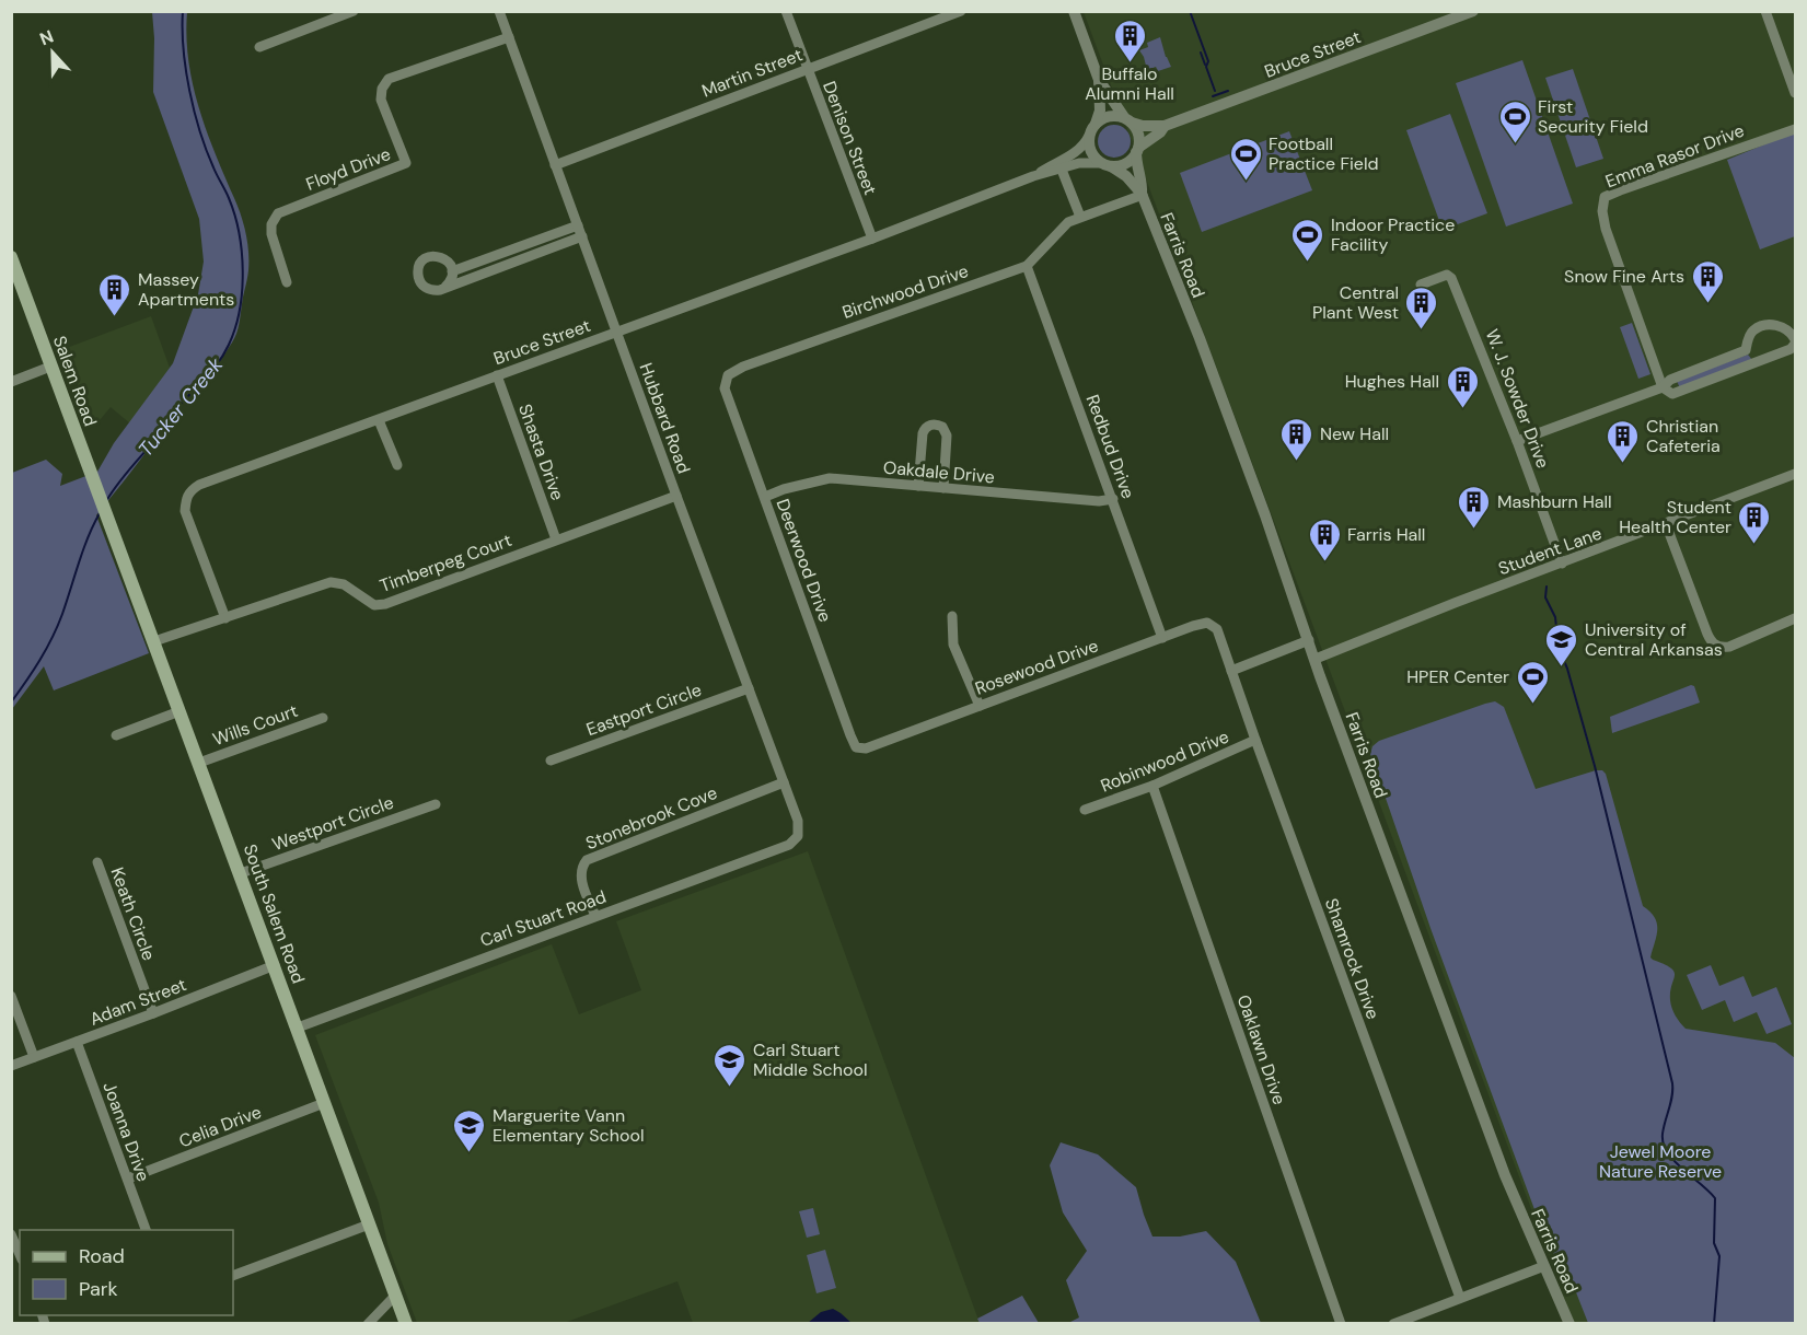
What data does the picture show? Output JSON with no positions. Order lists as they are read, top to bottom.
{
  "streets": {
    "main road": ["Salem Road", "South Salem Road"],
    "street": [
      "Bruce Street",
      "Martin Street",
      "Denison Street",
      "Emma Rasor Drive",
      "Floyd Drive",
      "Farris Road",
      "Birchwood Drive",
      "W. J. Sowder Drive",
      "Hubbard Road",
      "Redbud Drive",
      "Shasta Drive",
      "Oakdale Drive",
      "Student Lane",
      "Deerwood Drive",
      "Timberpeg Court",
      "Rosewood Drive",
      "Eastport Circle",
      "Wills Court",
      "Robinwood Drive",
      "Stonebrook Cove",
      "Westport Circle",
      "Keath Circle",
      "Carl Stuart Road",
      "Shamrock Drive",
      "Adam Street",
      "Oaklawn Drive",
      "Celia Drive",
      "Joanna Drive"
    ]
  },
  "crossings": [
    ["Bruce Street", "Denison Street"],
    ["Bruce Street", "Farris Road"],
    ["Bruce Street", "Hubbard Road"],
    ["Bruce Street", "Shasta Drive"],
    ["Bruce Street", "Timberpeg Court"],
    ["Martin Street", "Denison Street"],
    ["Martin Street", "Hubbard Road"],
    ["Floyd Drive", "Hubbard Road"],
    ["Farris Road", "Birchwood Drive"],
    ["Farris Road", "Student Lane"],
    ["Birchwood Drive", "Redbud Drive"],
    ["Birchwood Drive", "Deerwood Drive"],
    ["Salem Road", "South Salem Road"],
    ["W. J. Sowder Drive", "Student Lane"],
    ["Hubbard Road", "Timberpeg Court"],
    ["Hubbard Road", "Eastport Circle"],
    ["Hubbard Road", "Stonebrook Cove"],
    ["Hubbard Road", "Carl Stuart Road"],
    ["Redbud Drive", "Oakdale Drive"],
    ["Redbud Drive", "Rosewood Drive"],
    ["Shasta Drive", "Timberpeg Court"],
    ["Oakdale Drive", "Deerwood Drive"],
    ["Deerwood Drive", "Rosewood Drive"],
    ["Timberpeg Court", "South Salem Road"],
    ["Rosewood Drive", "Shamrock Drive"],
    ["Wills Court", "South Salem Road"],
    ["Robinwood Drive", "Shamrock Drive"],
    ["Robinwood Drive", "Oaklawn Drive"],
    ["Stonebrook Cove", "Carl Stuart Road"],
    ["Westport Circle", "South Salem Road"],
    ["Keath Circle", "Adam Street"],
    ["South Salem Road", "Carl Stuart Road"],
    ["South Salem Road", "Adam Street"],
    ["South Salem Road", "Celia Drive"],
    ["Adam Street", "Joanna Drive"],
    ["Celia Drive", "Joanna Drive"]
  ],
  "water": ["Tucker Creek"],
  "parks": ["Jewel Moore Nature Reserve"],
  "places": {
    "building": [
      "Buffalo Alumni Hall",
      "Snow Fine Arts",
      "Massey Apartments",
      "Central Plant West",
      "Hughes Hall",
      "New Hall",
      "Christian Cafeteria",
      "Mashburn Hall",
      "Student Health Center",
      "Farris Hall"
    ],
    "sports": [
      "First Security Field",
      "Football Practice Field",
      "Indoor Practice Facility",
      "HPER Center"
    ],
    "school or university": ["University of Central Arkansas", "Carl Stuart Middle School", "Marguerite Vann Elementary School"]
  },
  "legend": ["Road", "Park"],
  "north": "top"
}
